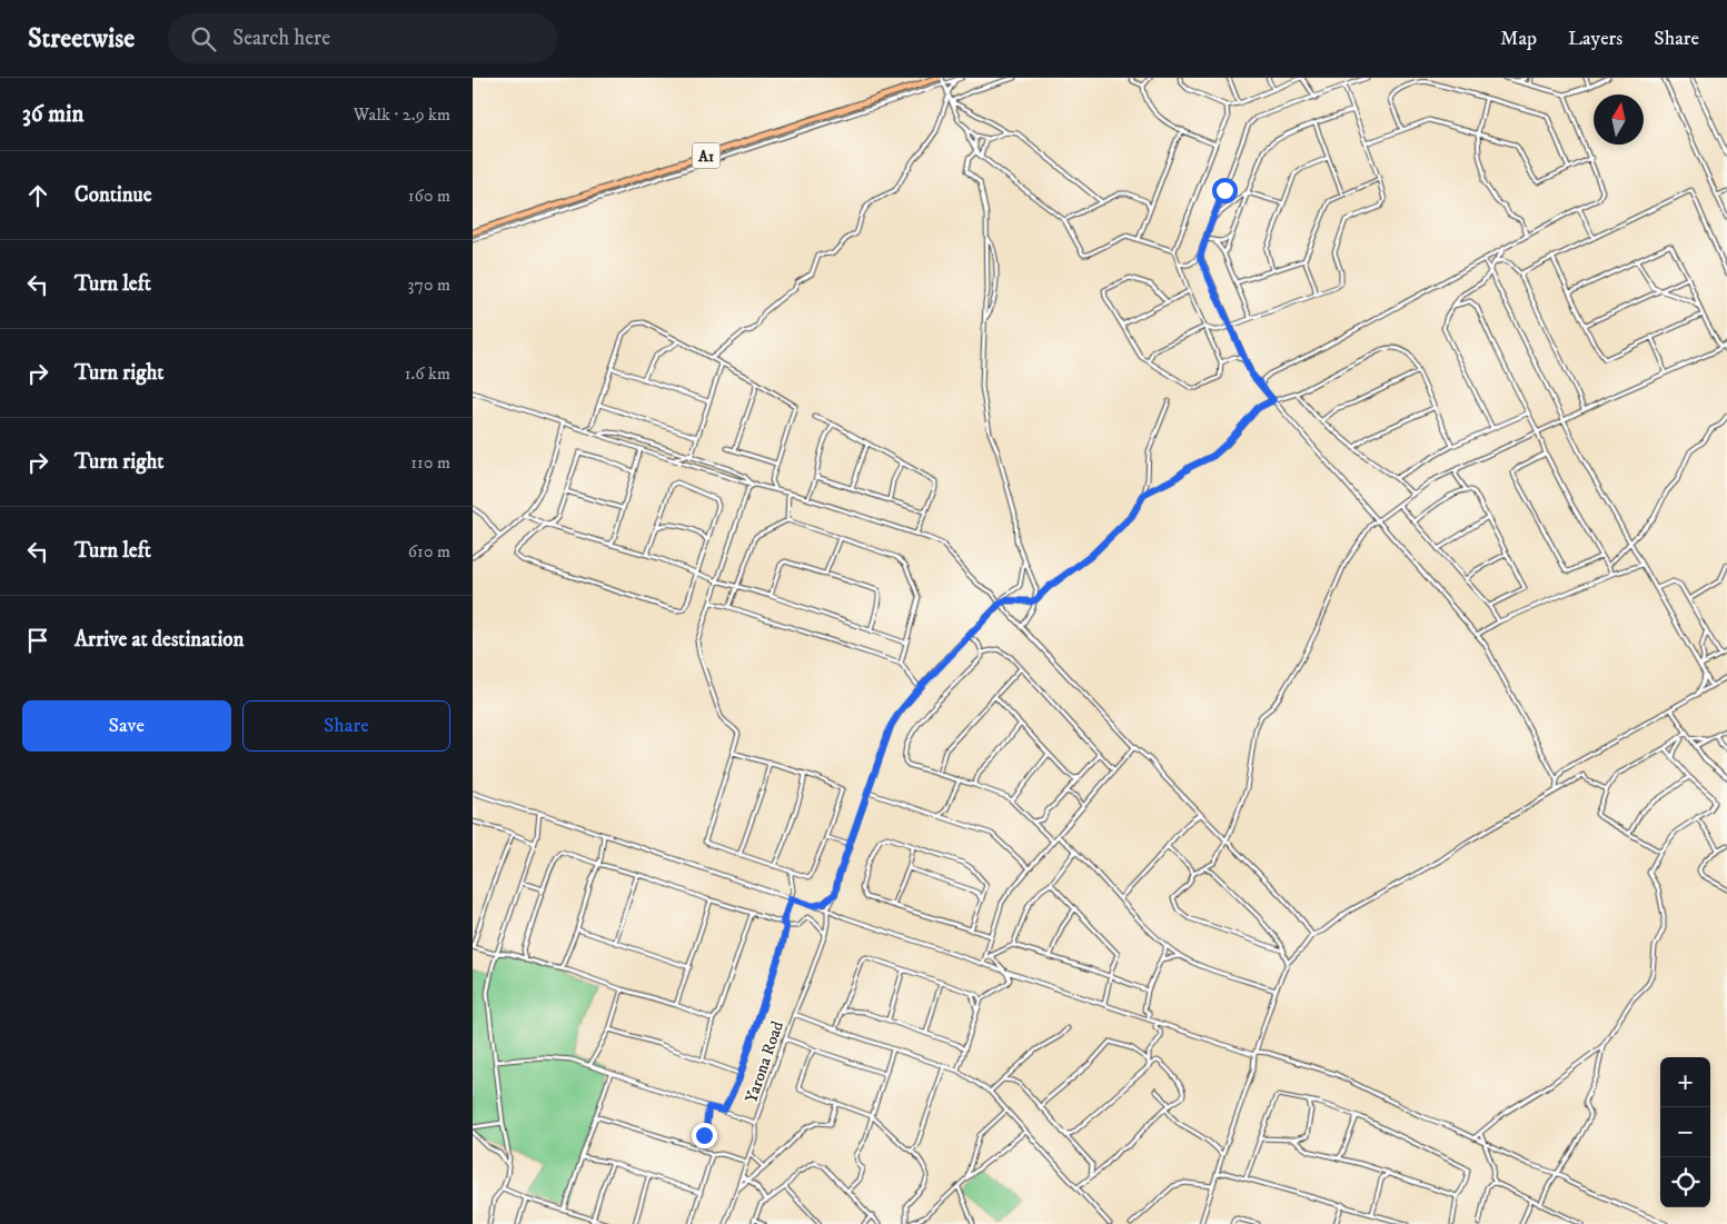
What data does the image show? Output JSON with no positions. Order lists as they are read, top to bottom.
{
  "streets": {
    "highway": ["A1"],
    "street": ["Yarona Road"]
  },
  "north": "top",
  "page": {
    "header": "Streetwise",
    "search": "Search here",
    "nav": ["Map", "Layers", "Share"],
    "heading": ["36 min", "Walk · 2.9 km"],
    "list": [
      ["Continue", "160 m"],
      ["Turn left", "370 m"],
      ["Turn right", "1.6 km"],
      ["Turn right", "110 m"],
      ["Turn left", "610 m"],
      "Arrive at destination"
    ],
    "buttons": ["Save", "Share"],
    "map_buttons": ["+", "−"]
  }
}
